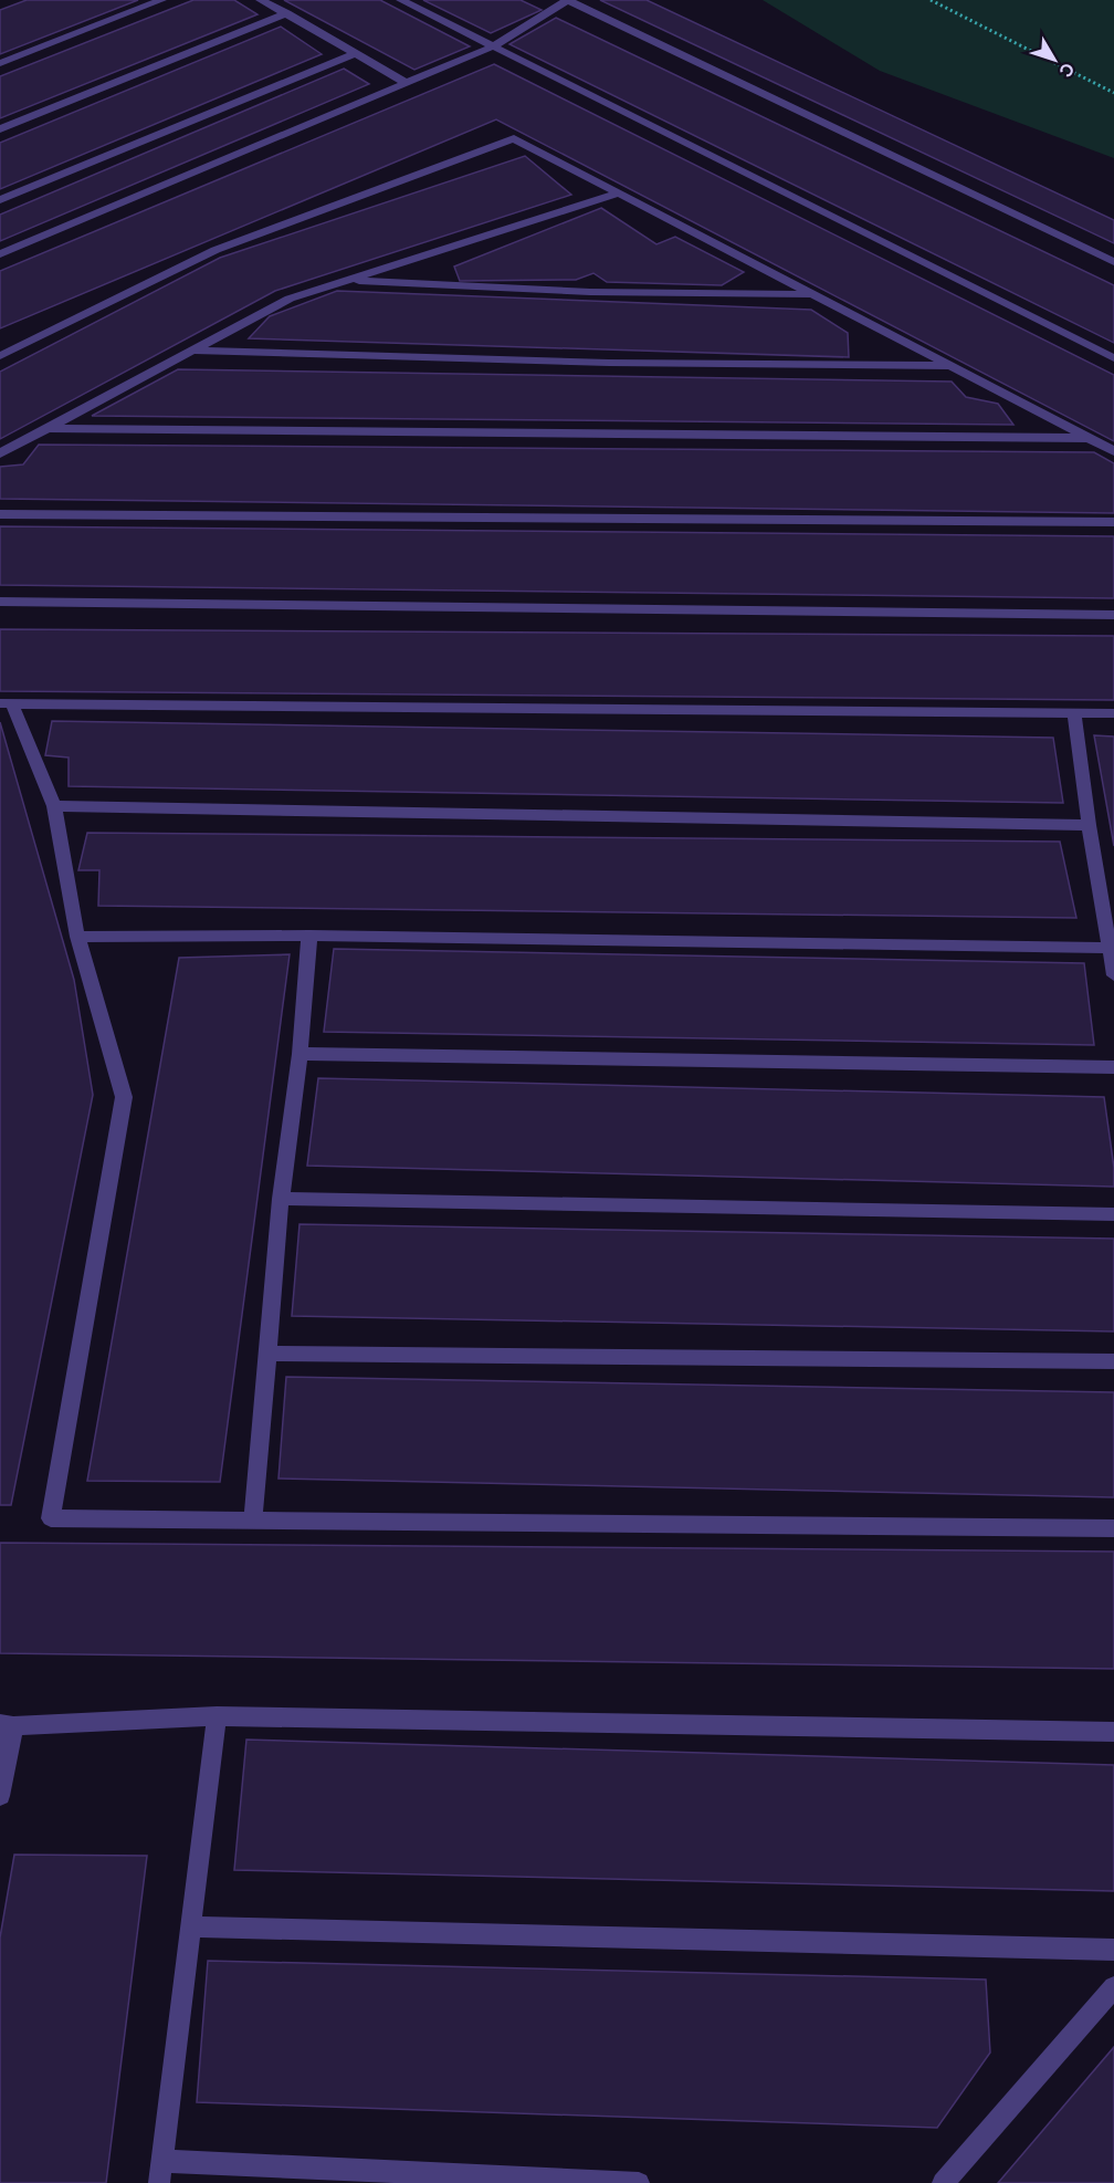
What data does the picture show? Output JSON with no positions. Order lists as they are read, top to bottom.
{
  "north": "bottom right"
}
